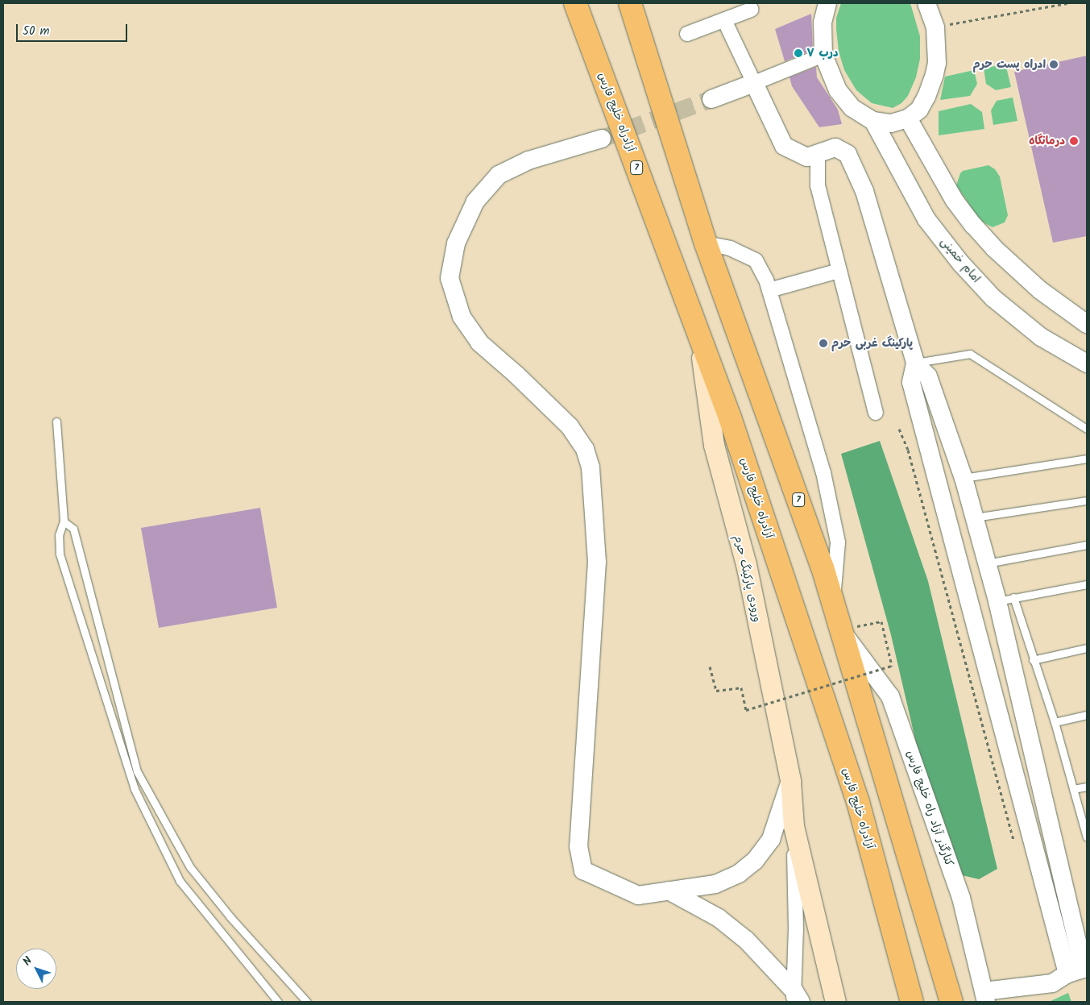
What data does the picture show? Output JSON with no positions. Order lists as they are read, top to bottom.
{
  "streets": {
    "highway": ["آزادراه خلیج فارس", "7"],
    "main road": ["ورودی پارکینگ حرم"],
    "street": ["امام خمینی", "کنارگذر آزاد راه خلیج فارس"]
  },
  "crossings": [
    ["آزادراه خلیج فارس", "ورودی پارکینگ حرم"],
    ["7", "کنارگذر آزاد راه خلیج فارس"]
  ],
  "places": [
    "درب ۷",
    "ادراه پست حرم",
    "درمانگاه",
    "پارکینگ غربی حرم"
  ],
  "scale_bar": "50 m",
  "north": "top left"
}
